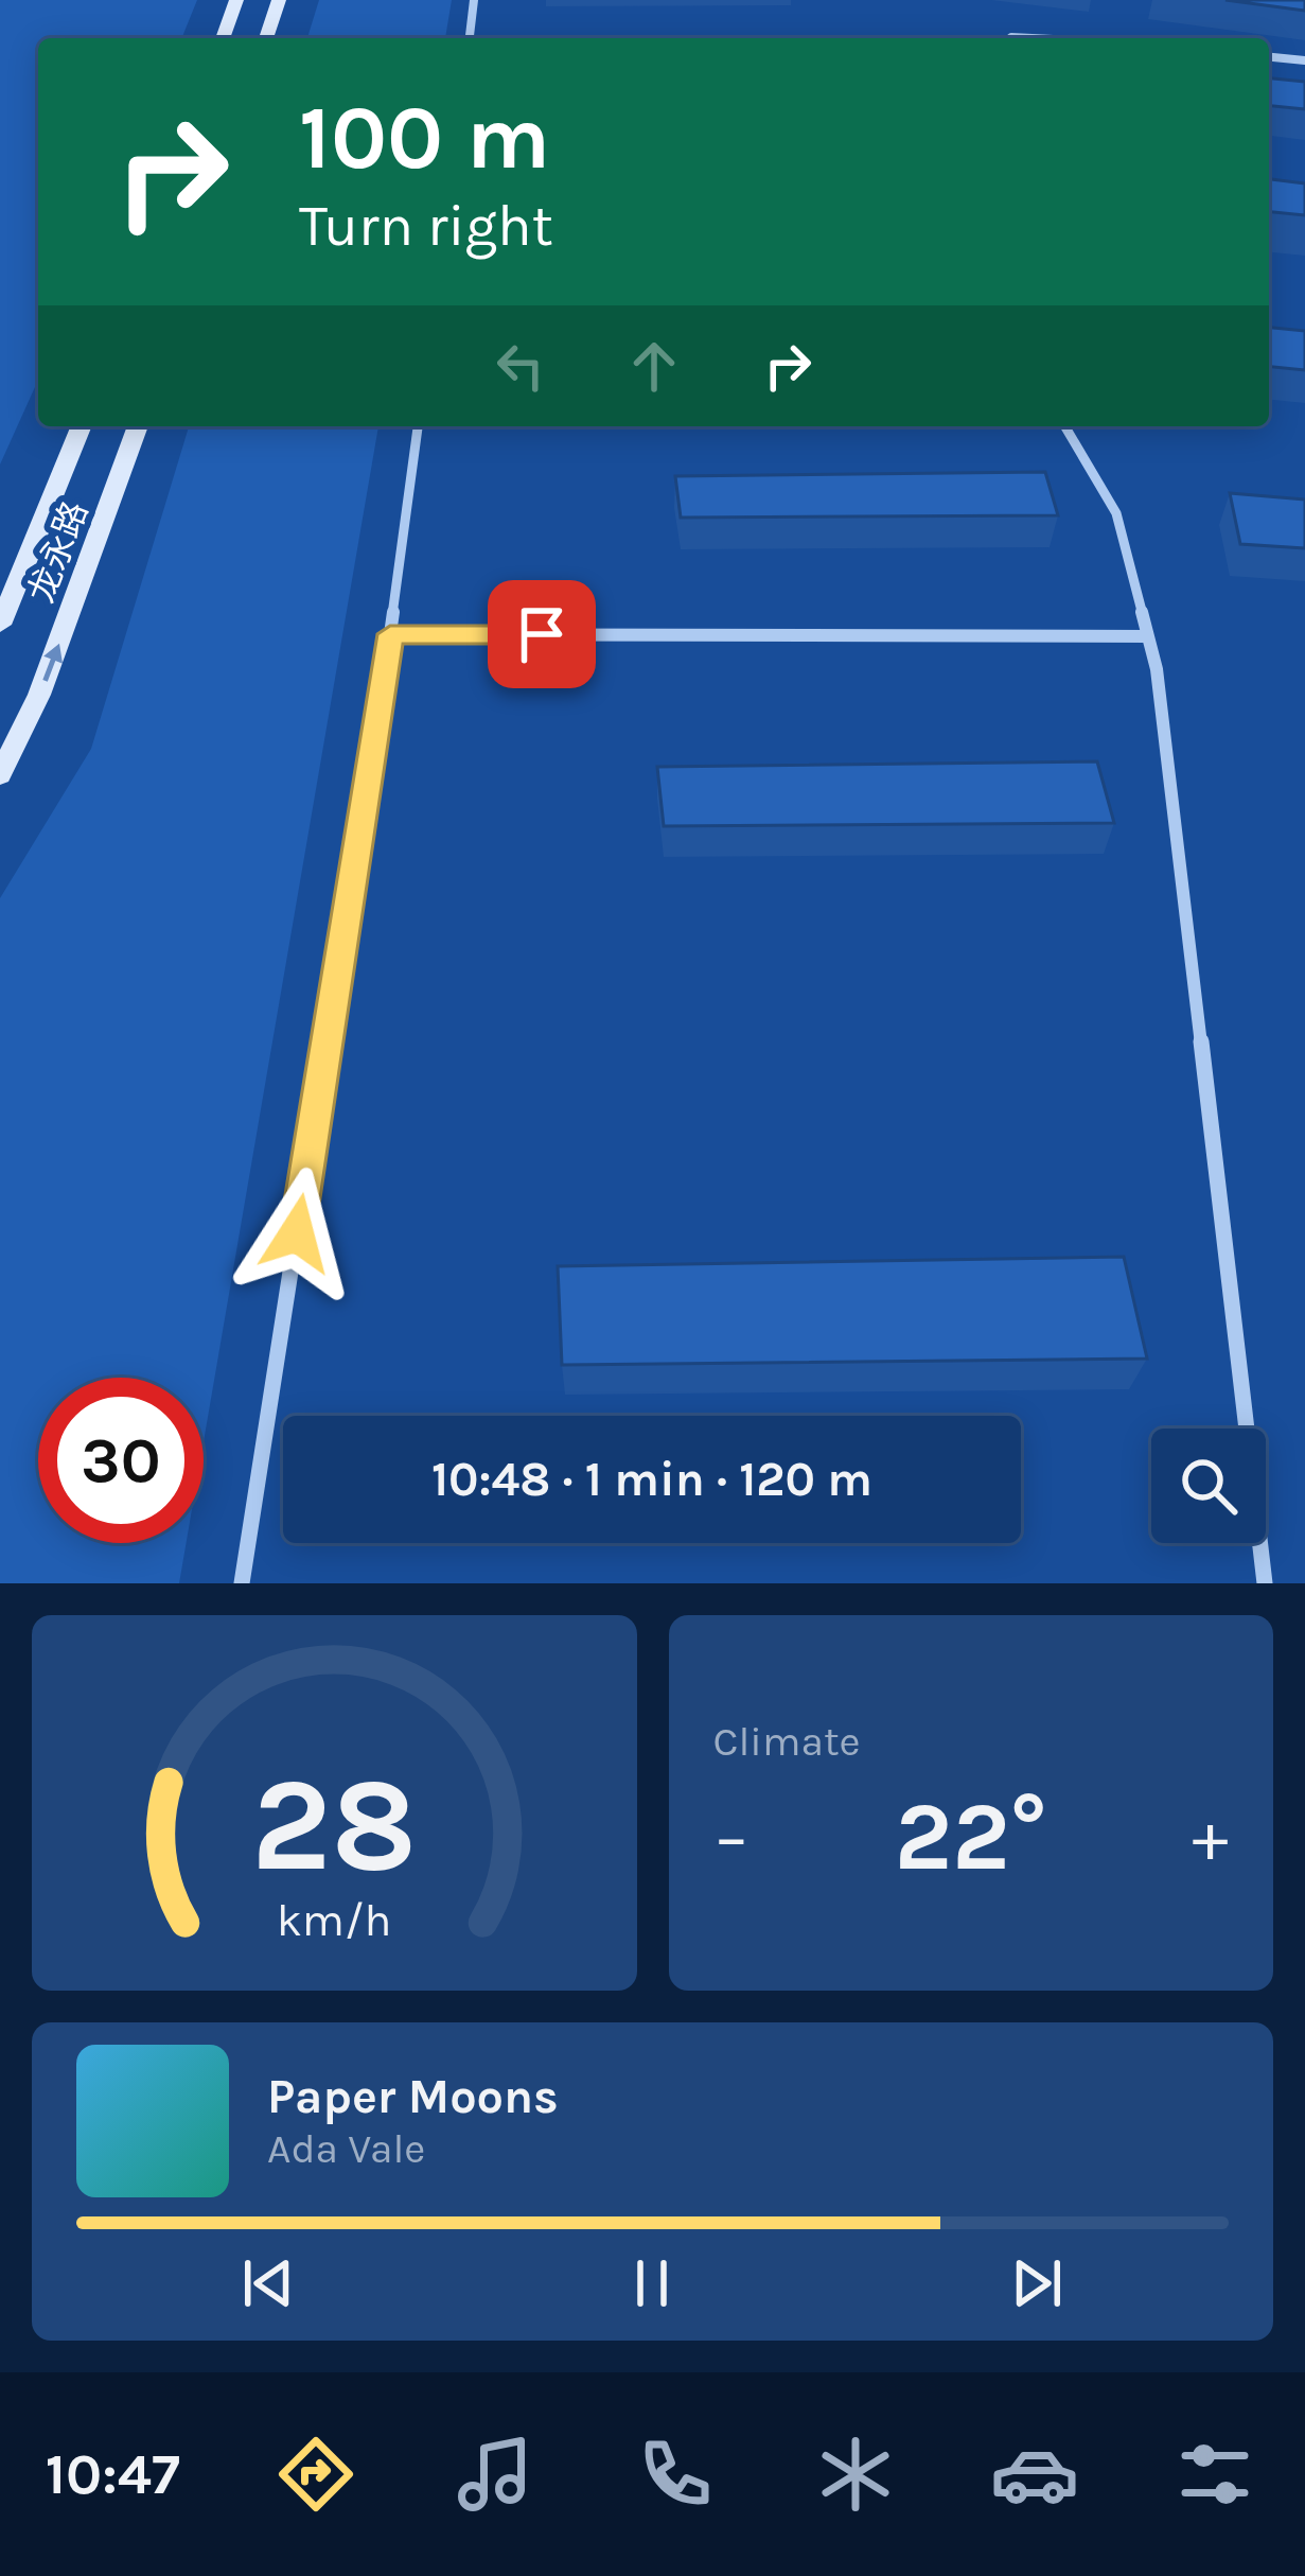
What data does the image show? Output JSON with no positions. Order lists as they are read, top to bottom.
{
  "streets": {
    "main road": ["龙永路"]
  },
  "page": {
    "turn": ["100 m", "Turn right"],
    "limit": "30",
    "trip": "10:48 · 1 min · 120 m",
    "tile": "Climate",
    "heat": ["−", "22°", "+"],
    "song": ["Paper Moons", "Ada Vale"],
    "tabs": "10:47",
    "gauge": ["28", "km/h"]
  }
}
